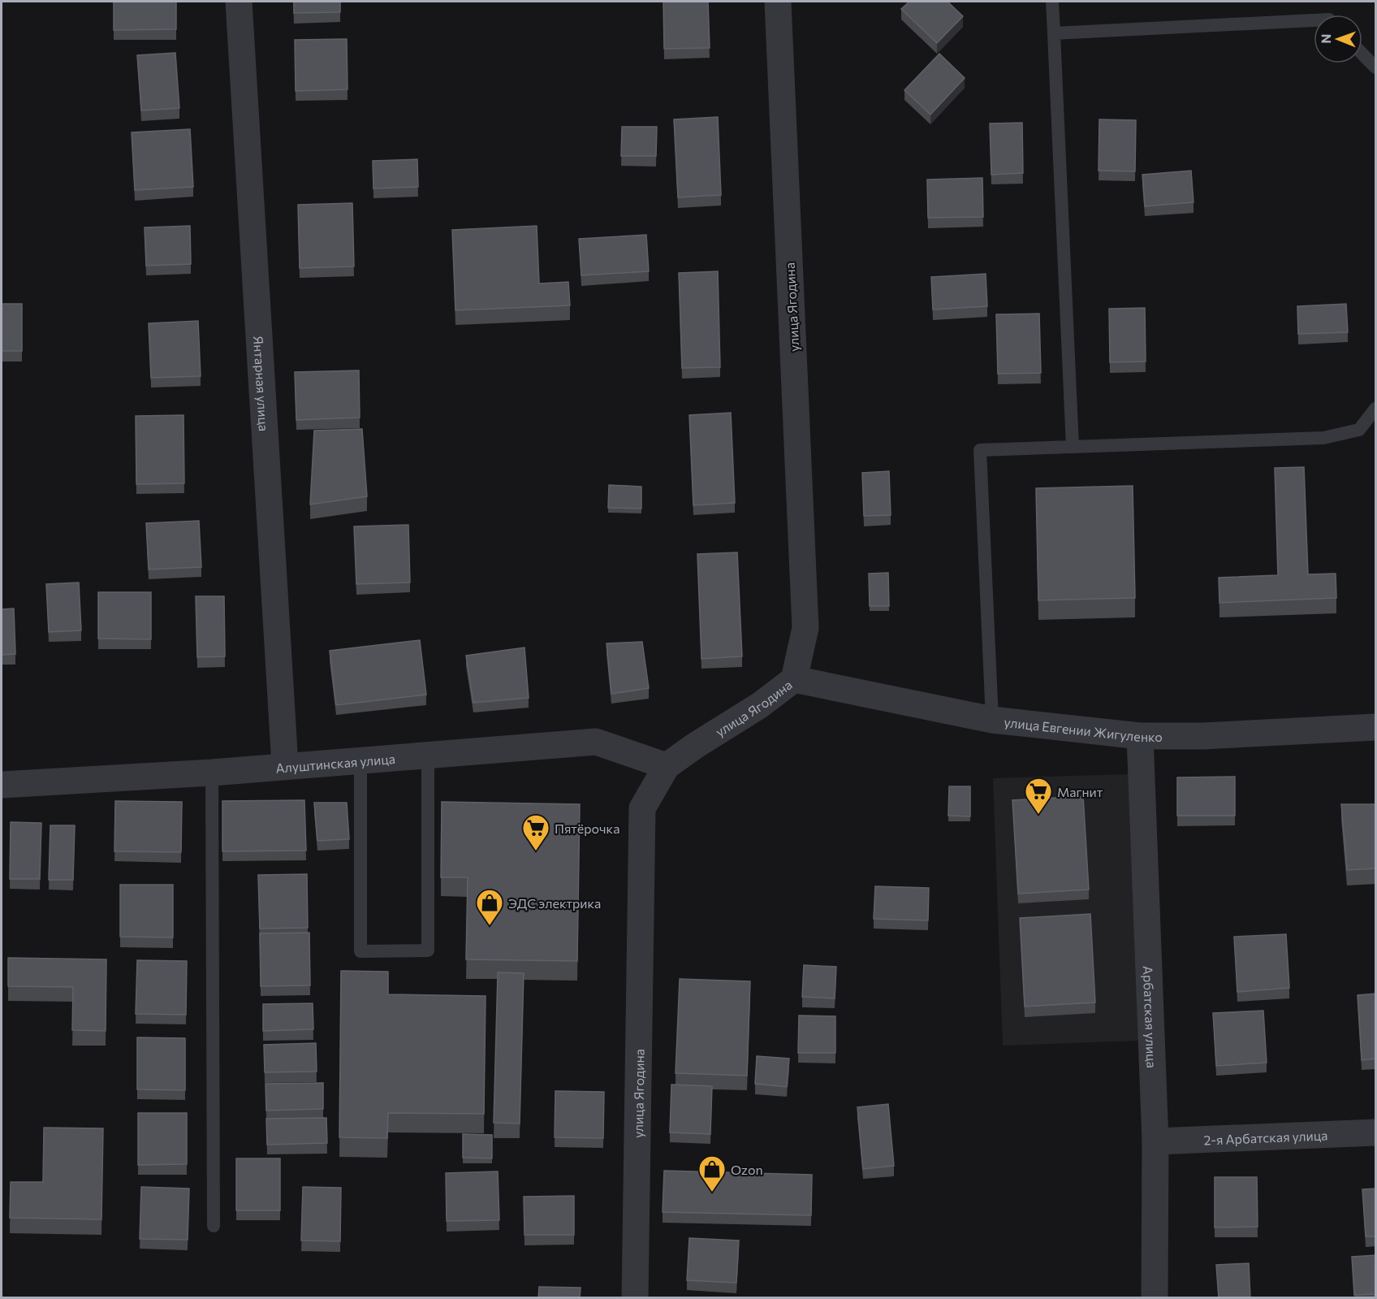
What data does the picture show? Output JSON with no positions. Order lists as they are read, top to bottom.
{
  "streets": {
    "street": [
      "улица Ягодина",
      "Янтарная улица",
      "улица Евгении Жигуленко",
      "Алуштинская улица",
      "Арбатская улица",
      "2-я Арбатская улица"
    ]
  },
  "crossings": [
    ["улица Ягодина", "улица Евгении Жигуленко"],
    ["улица Ягодина", "Алуштинская улица"],
    ["Янтарная улица", "Алуштинская улица"],
    ["улица Евгении Жигуленко", "Арбатская улица"],
    ["Арбатская улица", "2-я Арбатская улица"]
  ],
  "places": {
    "supermarket": ["Магнит", "Пятёрочка"],
    "shop": ["ЭДС электрика", "Ozon"]
  },
  "north": "left"
}
